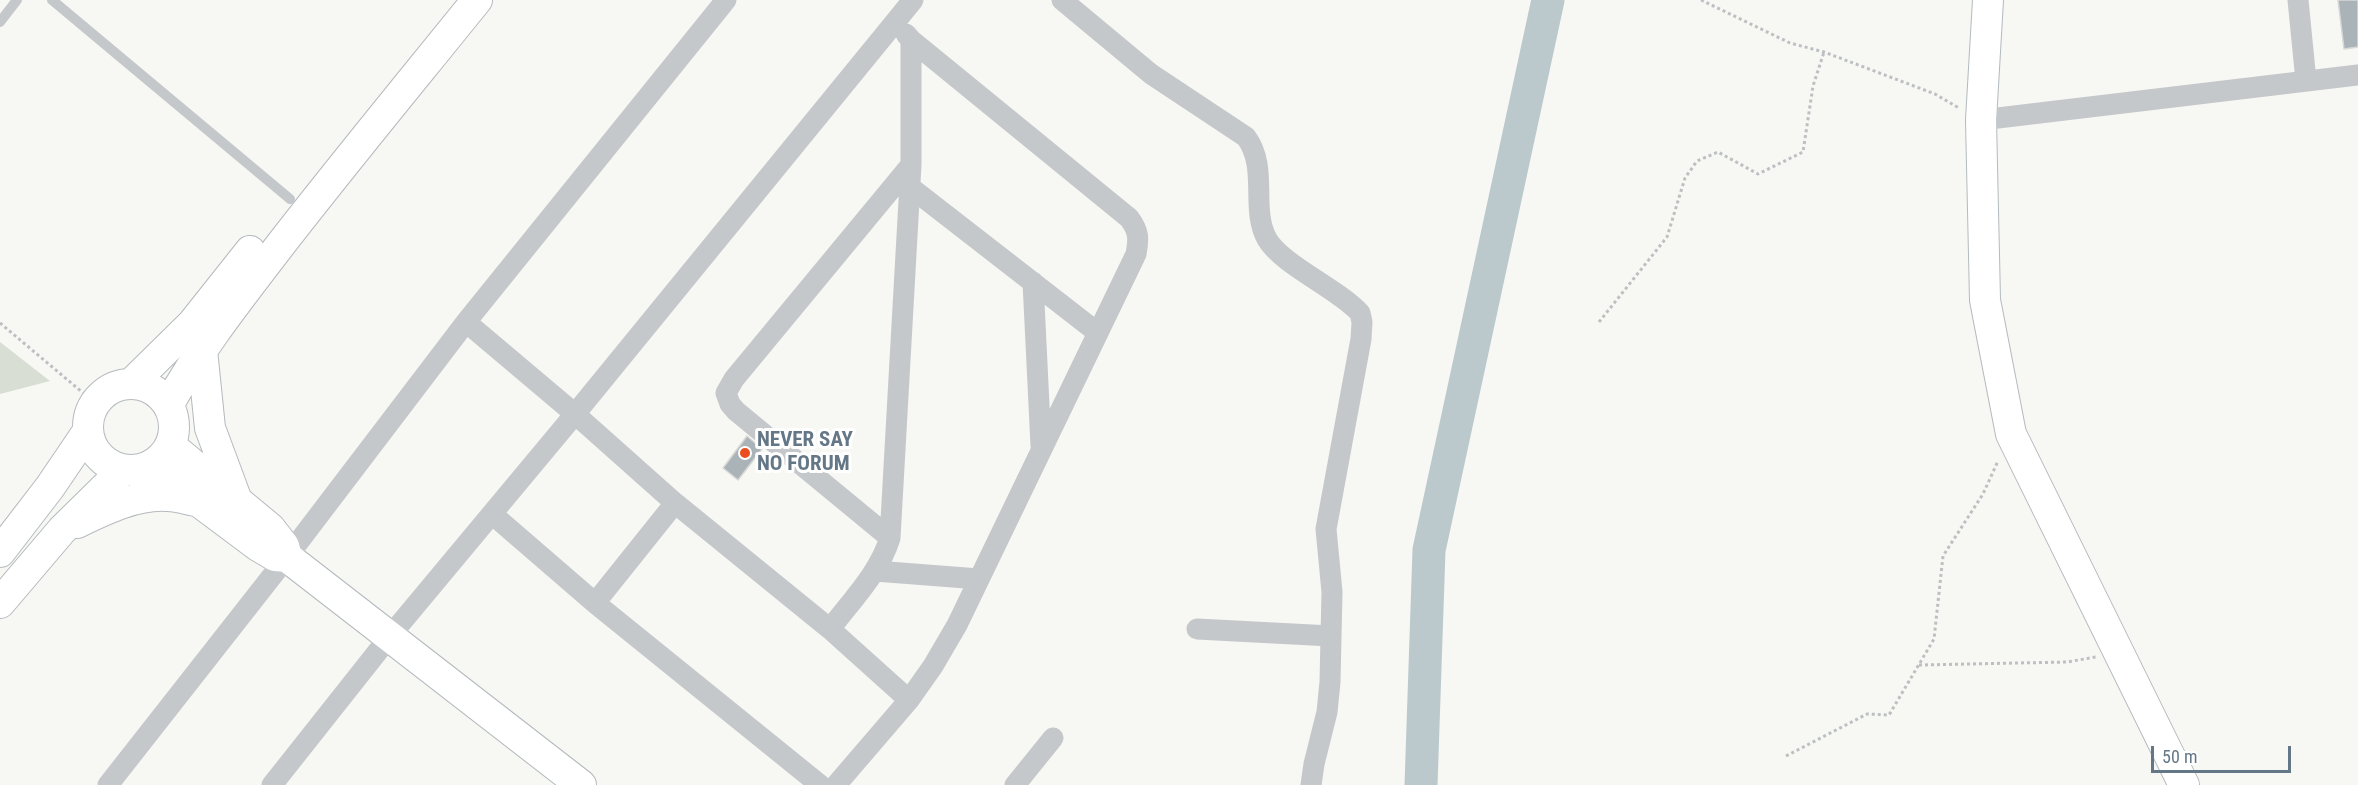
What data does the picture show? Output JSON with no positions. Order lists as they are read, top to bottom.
{
  "places": ["NEVER SAY NO FORUM"],
  "scale_bar": "50 m"
}
